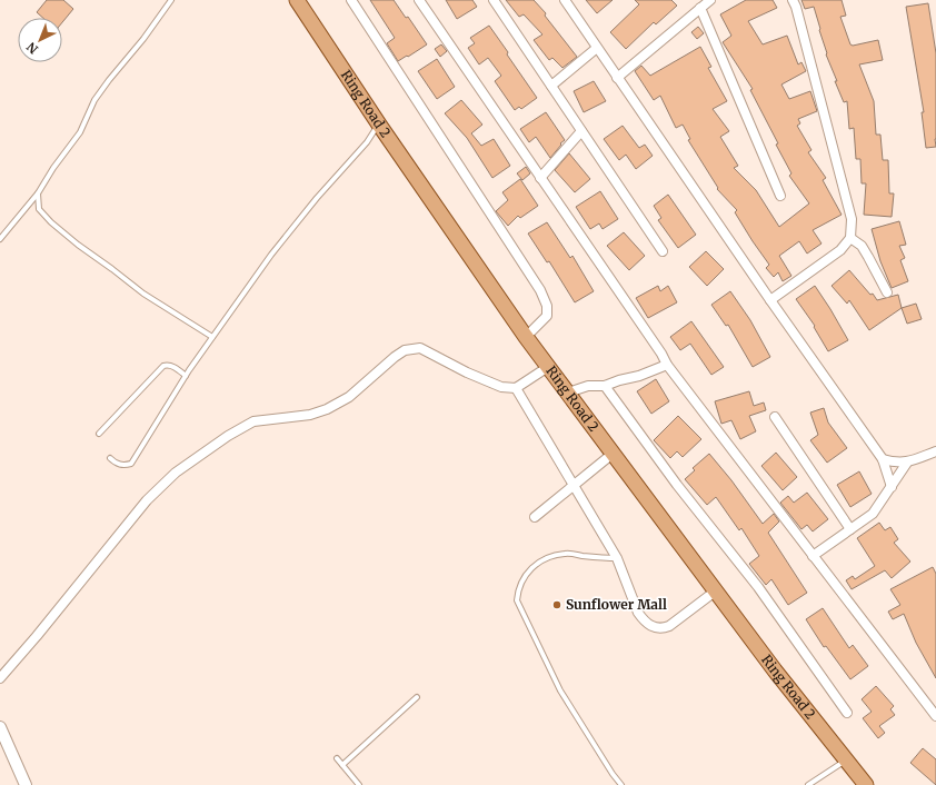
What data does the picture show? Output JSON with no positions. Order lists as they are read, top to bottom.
{
  "streets": {
    "main road": ["Ring Road 2"]
  },
  "places": ["Sunflower Mall"],
  "north": "bottom left"
}
